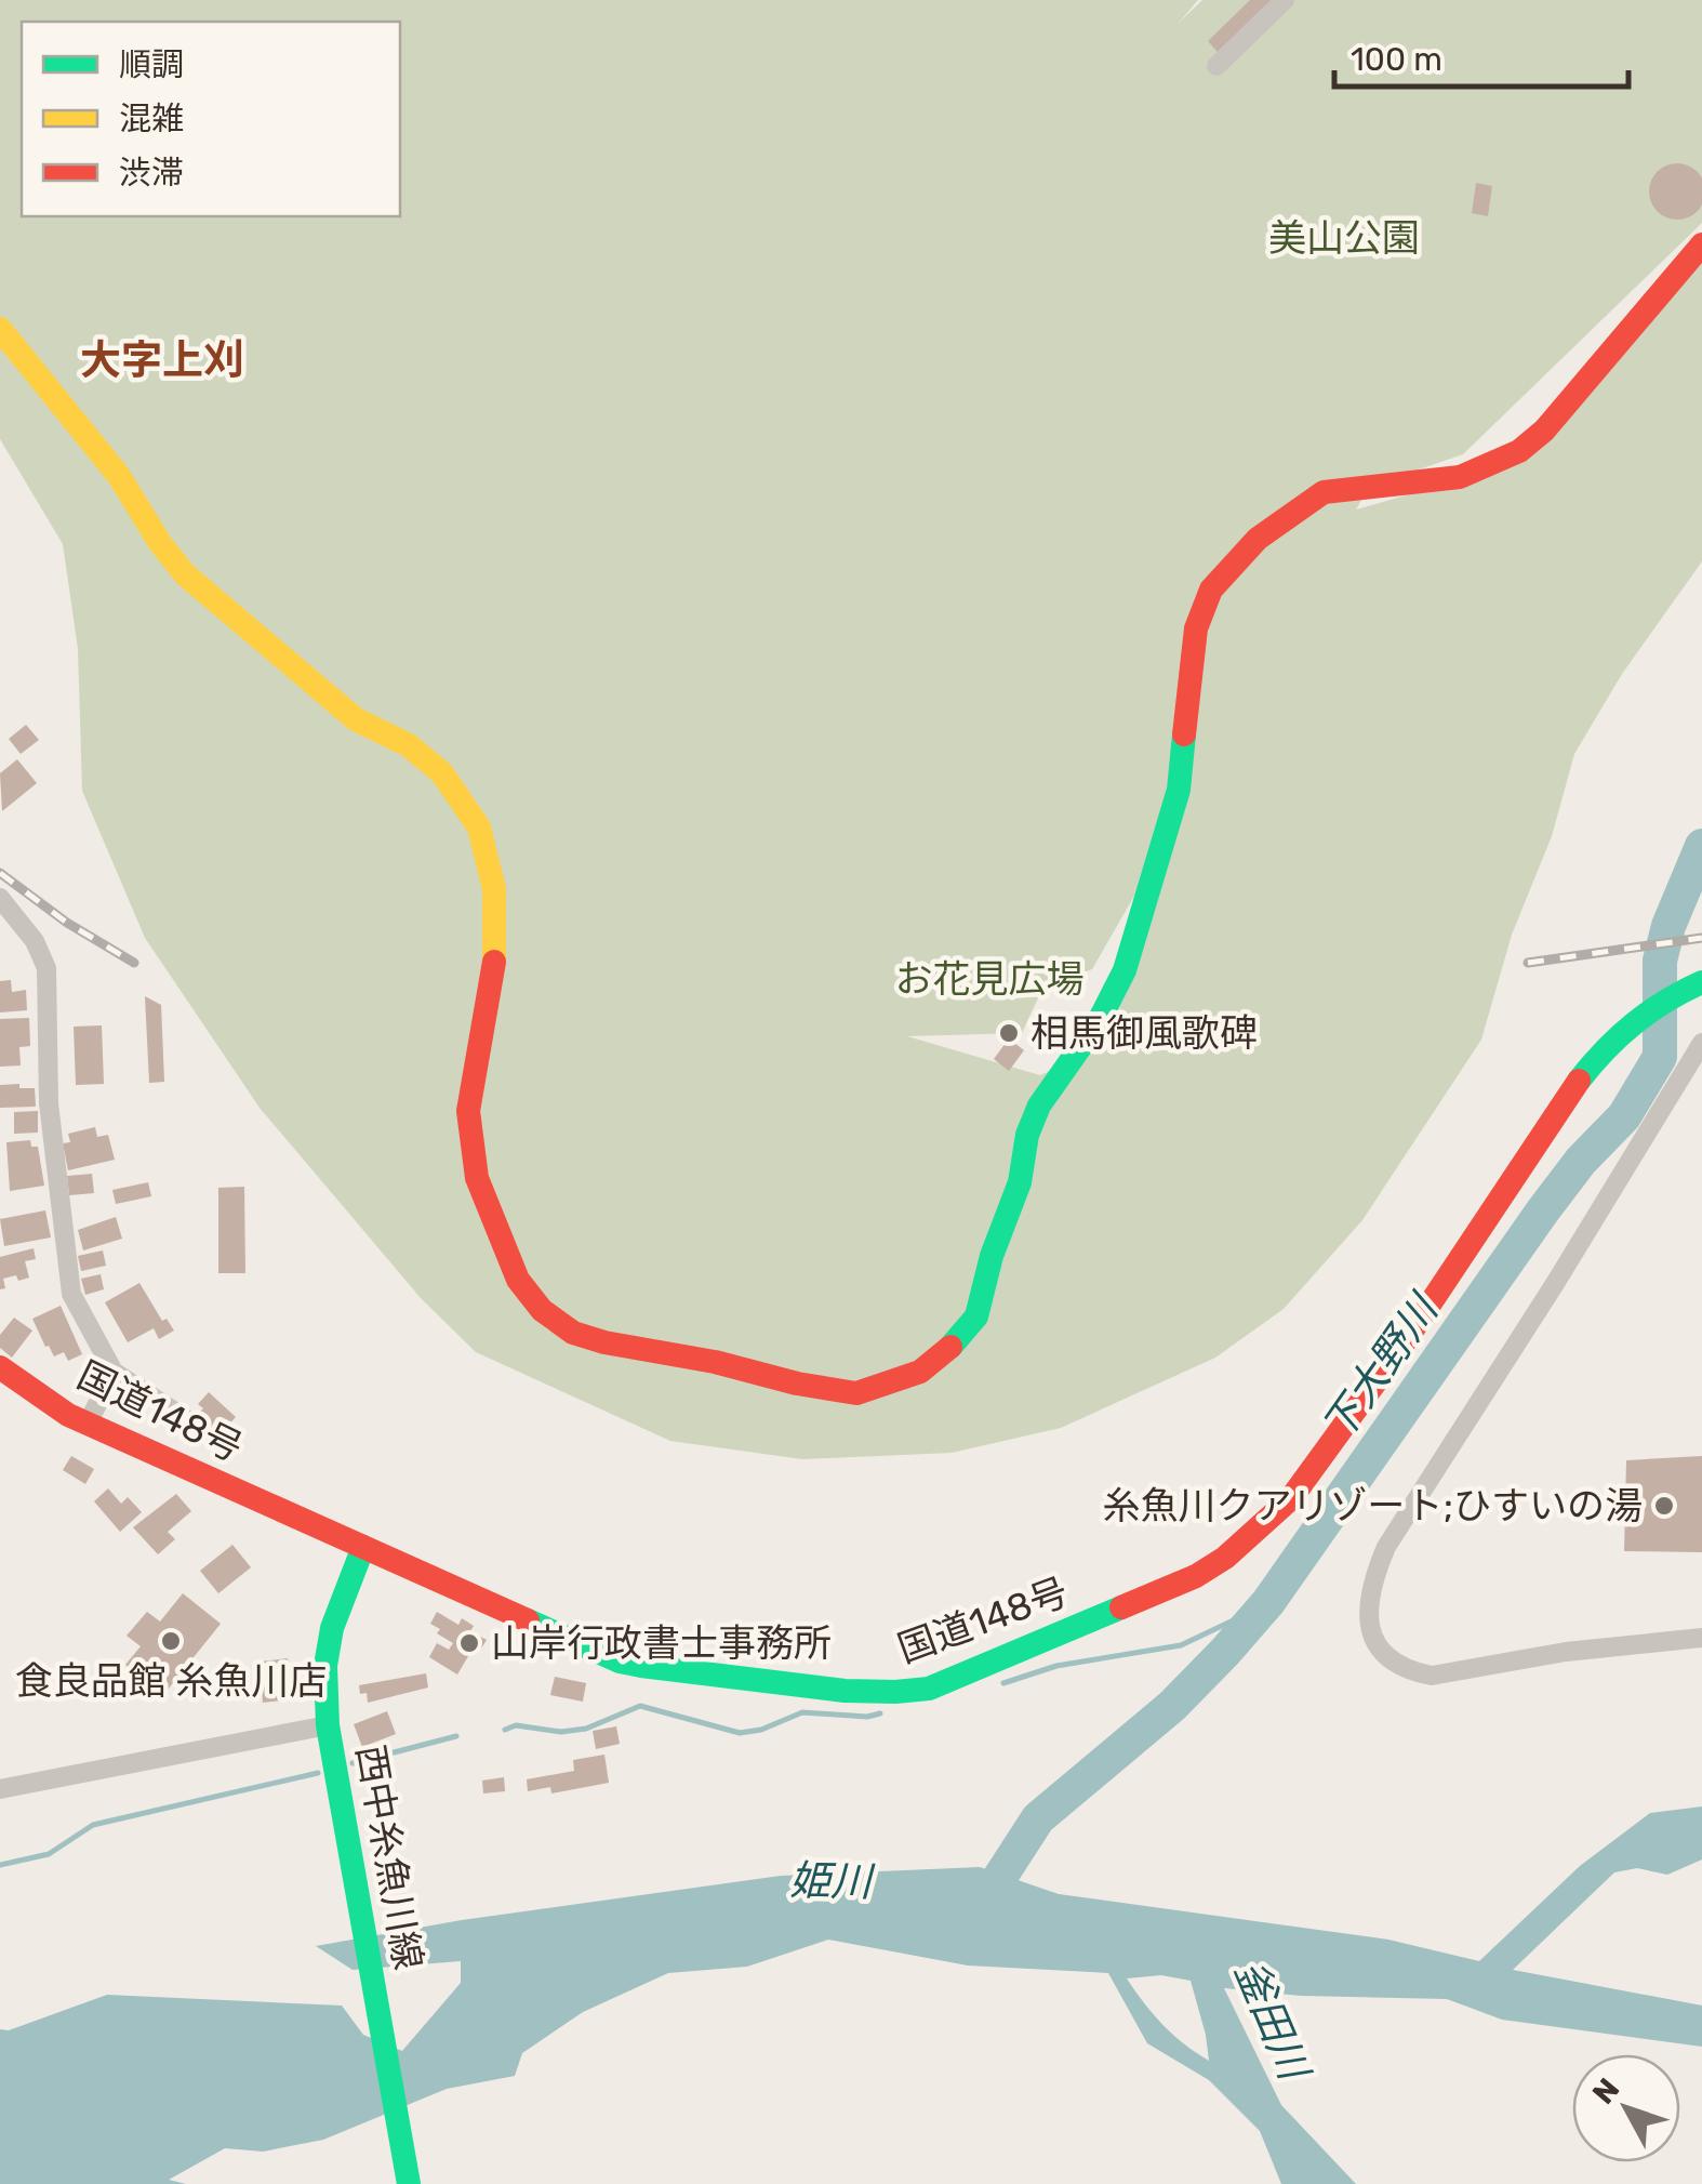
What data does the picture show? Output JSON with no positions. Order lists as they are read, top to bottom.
{
  "streets": {
    "main road": ["国道148号", "西中糸魚川線"]
  },
  "crossings": [
    ["国道148号", "西中糸魚川線"]
  ],
  "districts": ["大字上刈"],
  "water": ["下大野川", "姫川", "釜田川"],
  "parks": ["美山公園", "お花見広場"],
  "places": [
    "相馬御風歌碑",
    "糸魚川クアリゾート;ひすいの湯",
    "食良品館 糸魚川店",
    "山岸行政書士事務所"
  ],
  "legend": ["順調", "混雑", "渋滞"],
  "scale_bar": "100 m",
  "north": "top left"
}
